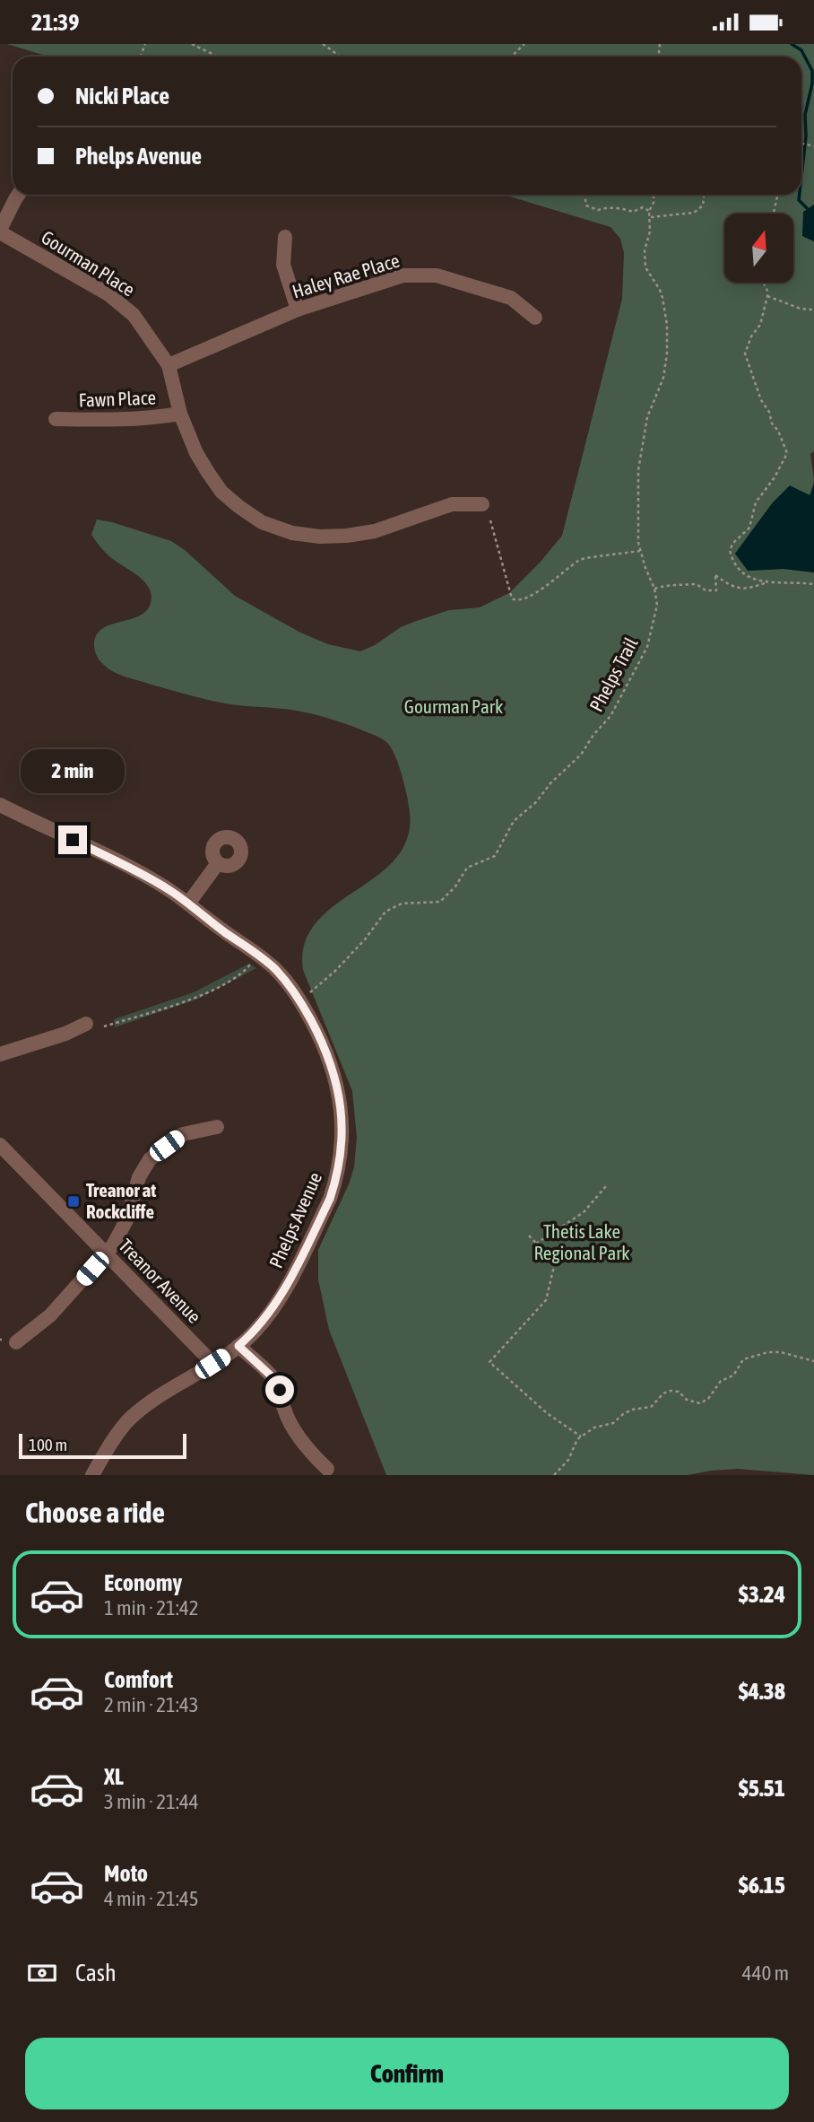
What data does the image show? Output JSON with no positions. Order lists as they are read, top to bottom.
{
  "streets": {
    "street": [
      "Gourman Place",
      "Haley Rae Place",
      "Fawn Place",
      "Phelps Avenue",
      "Treanor Avenue"
    ],
    "path": ["Phelps Trail"]
  },
  "crossings": [
    ["Gourman Place", "Haley Rae Place"],
    ["Gourman Place", "Fawn Place"],
    ["Phelps Trail", "Phelps Avenue"],
    ["Phelps Avenue", "Treanor Avenue"]
  ],
  "parks": ["Gourman Park", "Thetis Lake Regional Park"],
  "places": {
    "transit": ["Treanor at Rockcliffe"]
  },
  "scale_bar": "100 m",
  "north": "top",
  "page": {
    "status": "21:39",
    "banner": ["Nicki Place", "Phelps Avenue"],
    "bubble": "2 min",
    "scale": "100 m",
    "heading": "Choose a ride",
    "list": [
      {
        "name": "Economy",
        "note": "1 min · 21:42",
        "value": "$3.24"
      },
      {
        "name": "Comfort",
        "note": "2 min · 21:43",
        "value": "$4.38"
      },
      {
        "name": "XL",
        "note": "3 min · 21:44",
        "value": "$5.51"
      },
      {
        "name": "Moto",
        "note": "4 min · 21:45",
        "value": "$6.15"
      }
    ],
    "pay": ["Cash", "440 m"],
    "buttons": "Confirm"
  }
}
